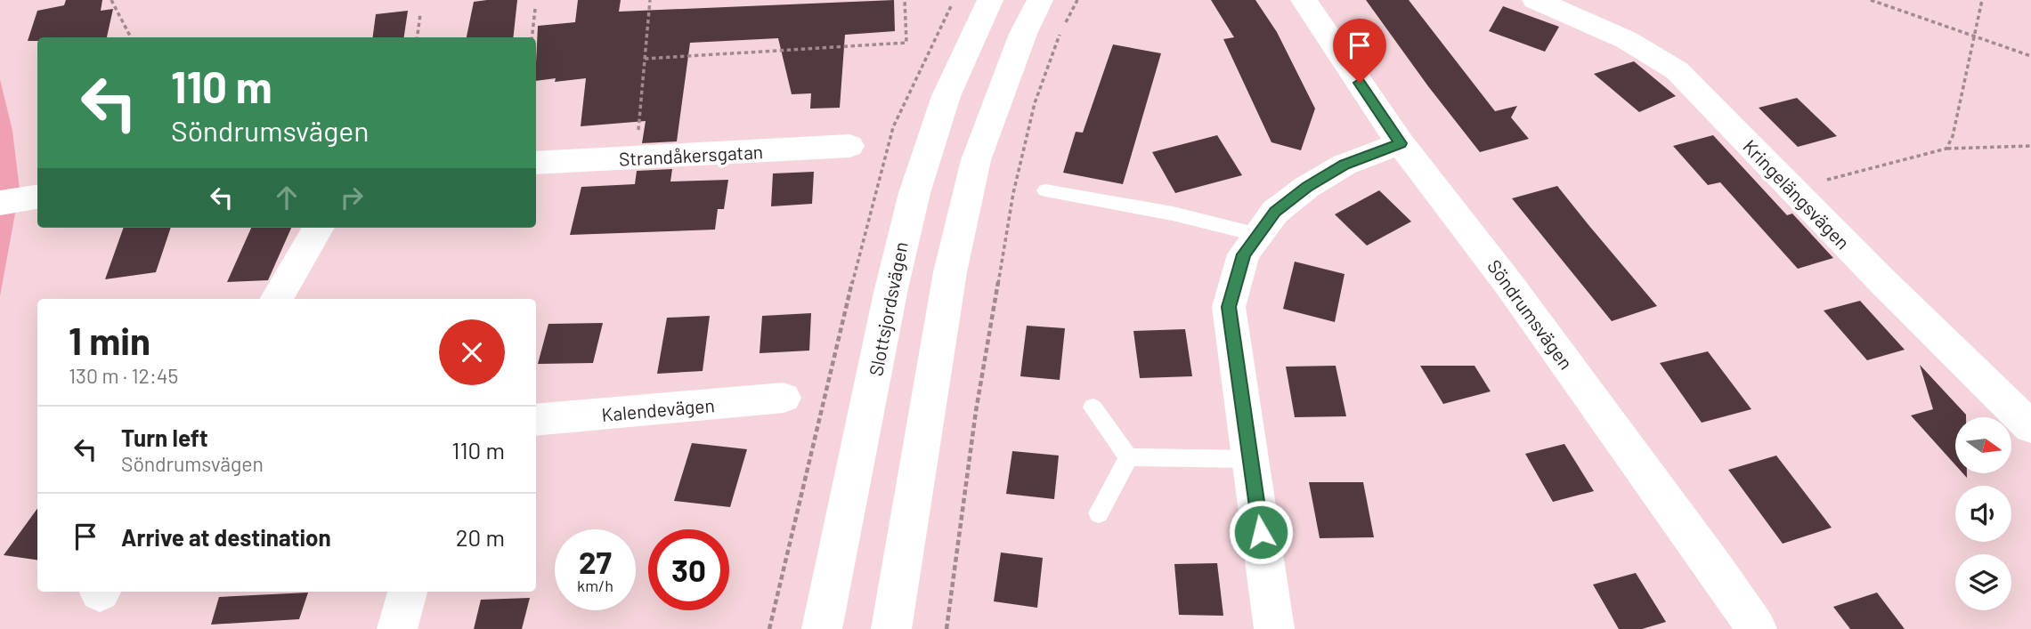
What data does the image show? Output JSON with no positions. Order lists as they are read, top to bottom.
{
  "streets": {
    "street": [
      "Strandåkersgatan",
      "Kringelängsvägen",
      "Slottsjordsvägen",
      "Söndrumsvägen",
      "Kalendevägen"
    ]
  },
  "north": "right",
  "page": {
    "turn": ["110 m", "Söndrumsvägen"],
    "heading": ["1 min", "130 m · 12:45"],
    "list": [
      {
        "name": "Turn left",
        "note": "Söndrumsvägen",
        "value": "110 m"
      },
      {
        "name": "Arrive at destination",
        "value": "20 m"
      }
    ],
    "speed": "27 km/h",
    "limit": "30"
  }
}
